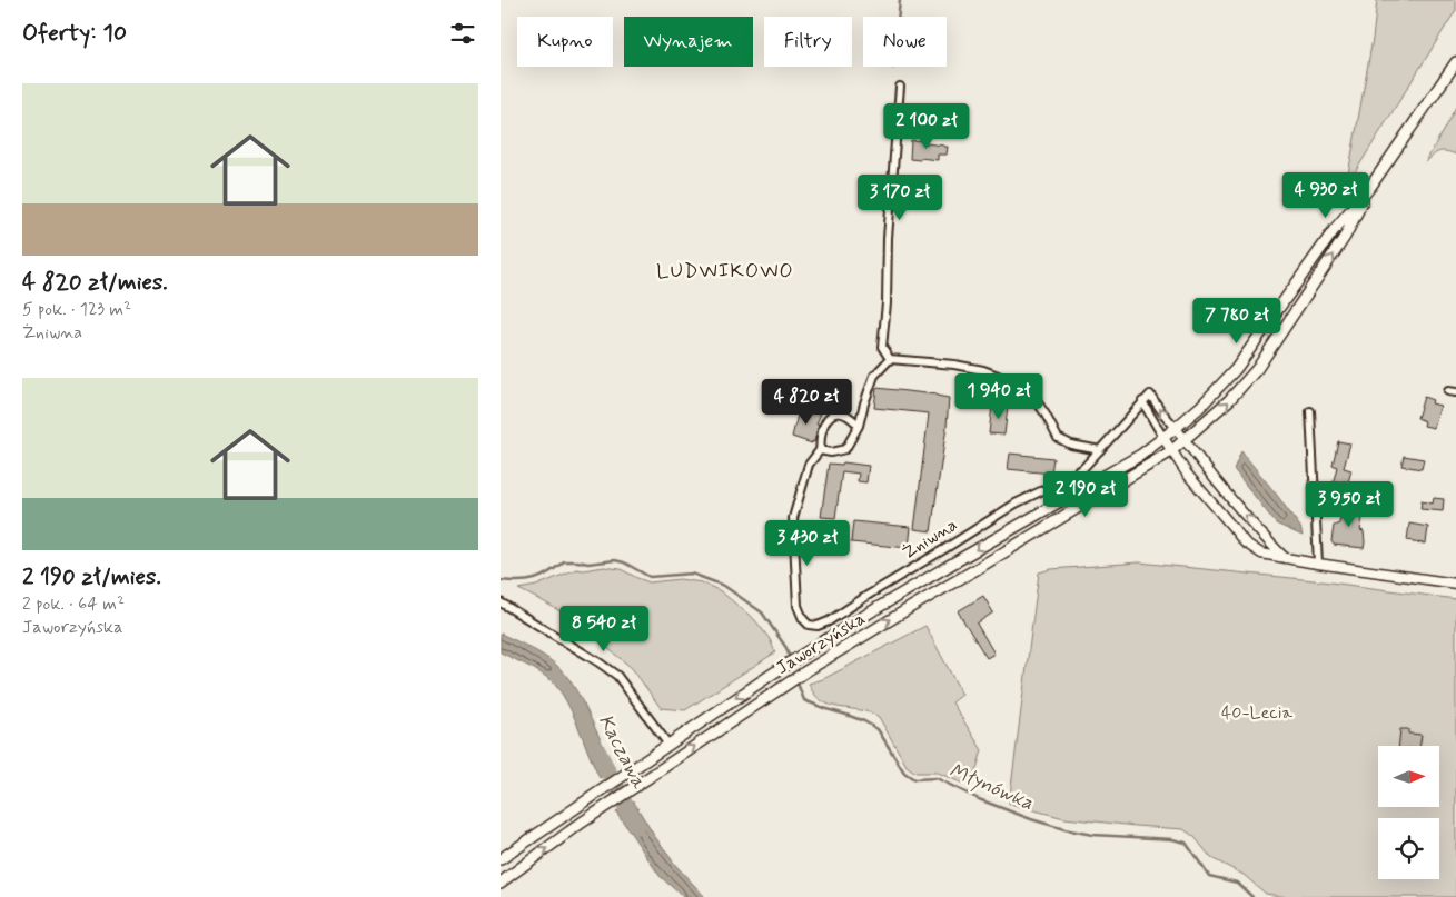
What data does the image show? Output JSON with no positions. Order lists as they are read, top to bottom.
{
  "streets": {
    "main road": ["Jaworzyńska"],
    "street": ["Żniwna"]
  },
  "crossings": [
    ["Żniwna", "Jaworzyńska"]
  ],
  "districts": ["LUDWIKOWO"],
  "water": ["Kaczawa", "Młynówka"],
  "parks": ["40-Lecia"],
  "north": "right",
  "page": {
    "heading": "Oferty: 10",
    "chip": [
      "Kupno",
      "Wynajem",
      "Filtry",
      "Nowe"
    ],
    "list": [
      {
        "name": "4 820 zł/mies.",
        "note": "5 pok. · 123 m² · Żniwna"
      },
      {
        "name": "2 190 zł/mies.",
        "note": "2 pok. · 64 m² · Jaworzyńska"
      }
    ],
    "price": [
      "2 100 zł",
      "4 930 zł",
      "3 170 zł",
      "7 780 zł",
      "1 940 zł",
      "4 820 zł",
      "2 190 zł",
      "3 950 zł",
      "3 430 zł",
      "8 540 zł"
    ]
  }
}
